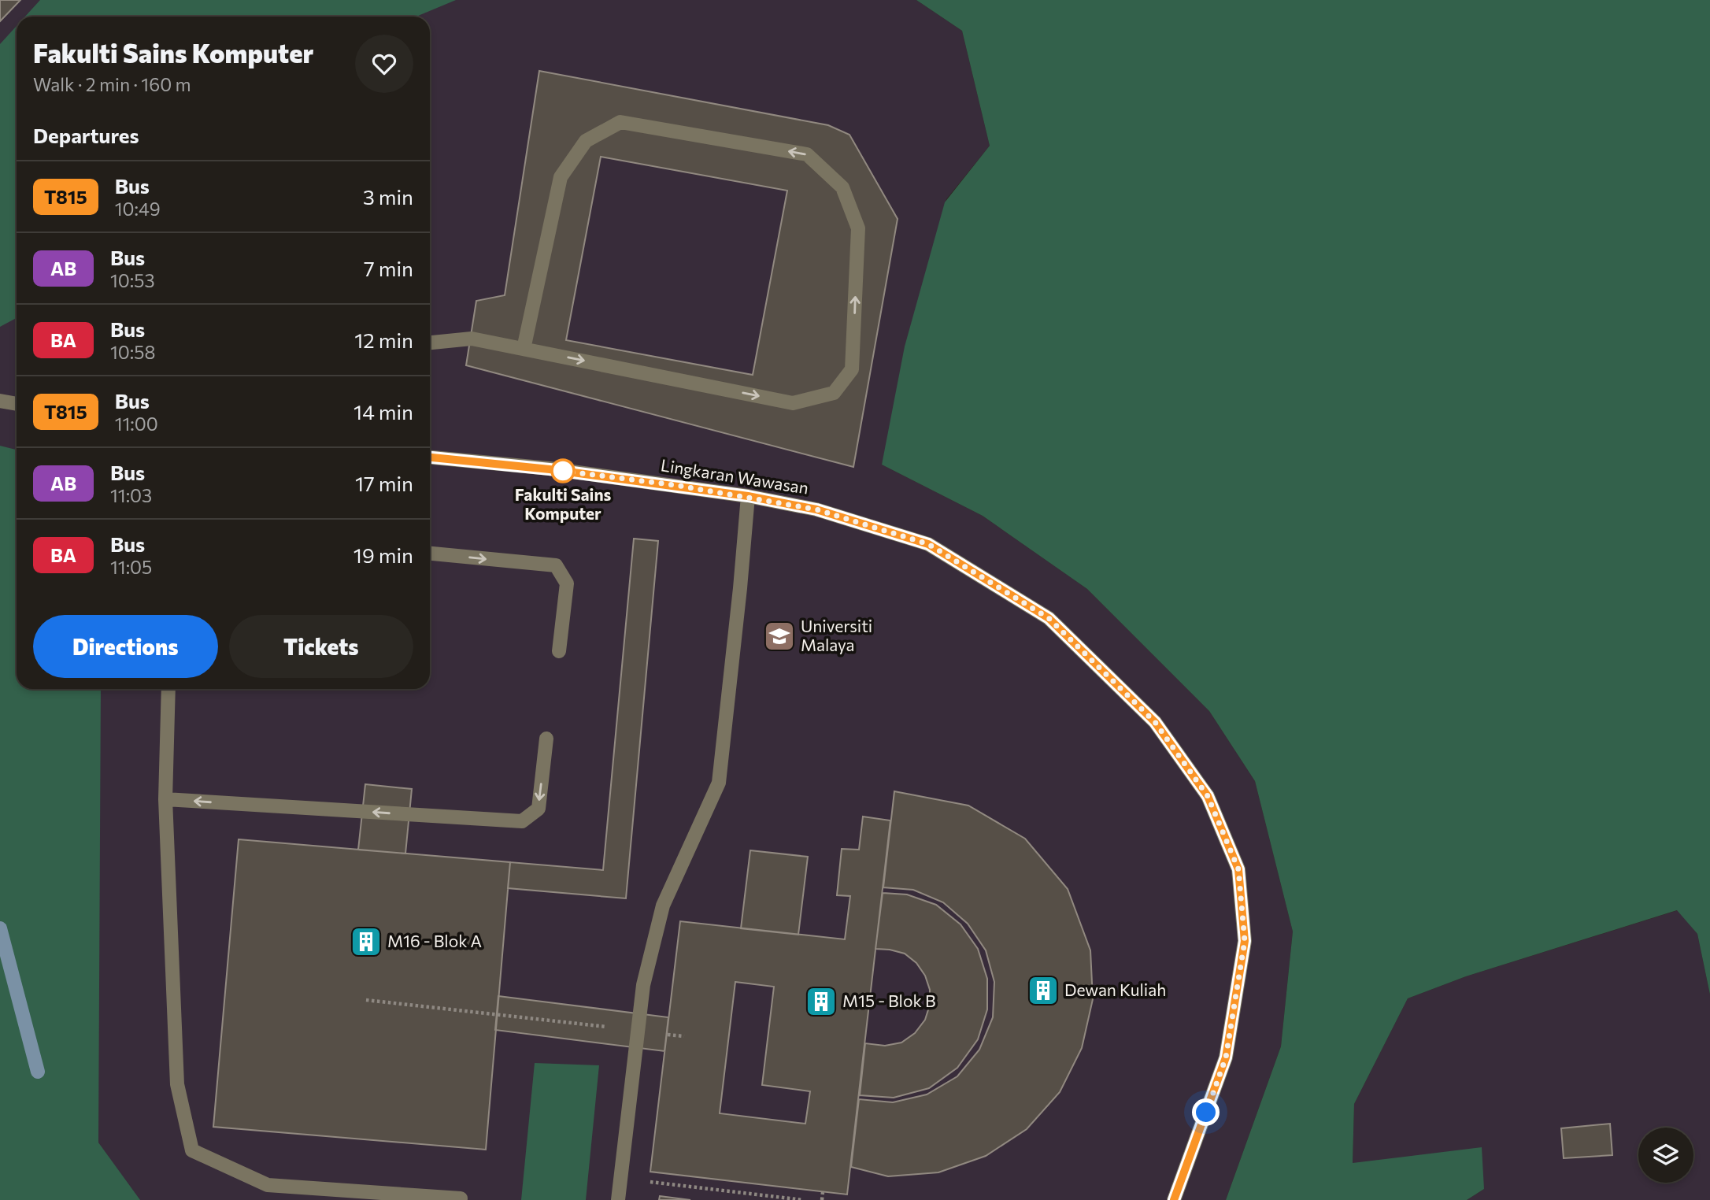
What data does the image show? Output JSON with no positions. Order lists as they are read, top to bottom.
{
  "streets": {
    "street": ["Lingkaran Wawasan"]
  },
  "places": {
    "other": ["Fakulti Sains Komputer"],
    "school or university": ["Universiti Malaya"],
    "building": ["M16 - Blok A", "Dewan Kuliah", "M15 - Blok B"]
  },
  "lines": ["bus line T815"],
  "page": {
    "heading": [
      ["Fakulti Sains Komputer", "Walk · 2 min · 160 m"],
      "Departures"
    ],
    "list": [
      {
        "mark": "T815",
        "name": "Bus",
        "note": "10:49",
        "value": "3 min"
      },
      {
        "mark": "AB",
        "name": "Bus",
        "note": "10:53",
        "value": "7 min"
      },
      {
        "mark": "BA",
        "name": "Bus",
        "note": "10:58",
        "value": "12 min"
      },
      {
        "mark": "T815",
        "name": "Bus",
        "note": "11:00",
        "value": "14 min"
      },
      {
        "mark": "AB",
        "name": "Bus",
        "note": "11:03",
        "value": "17 min"
      },
      {
        "mark": "BA",
        "name": "Bus",
        "note": "11:05",
        "value": "19 min"
      }
    ],
    "buttons": ["Directions", "Tickets"]
  }
}
